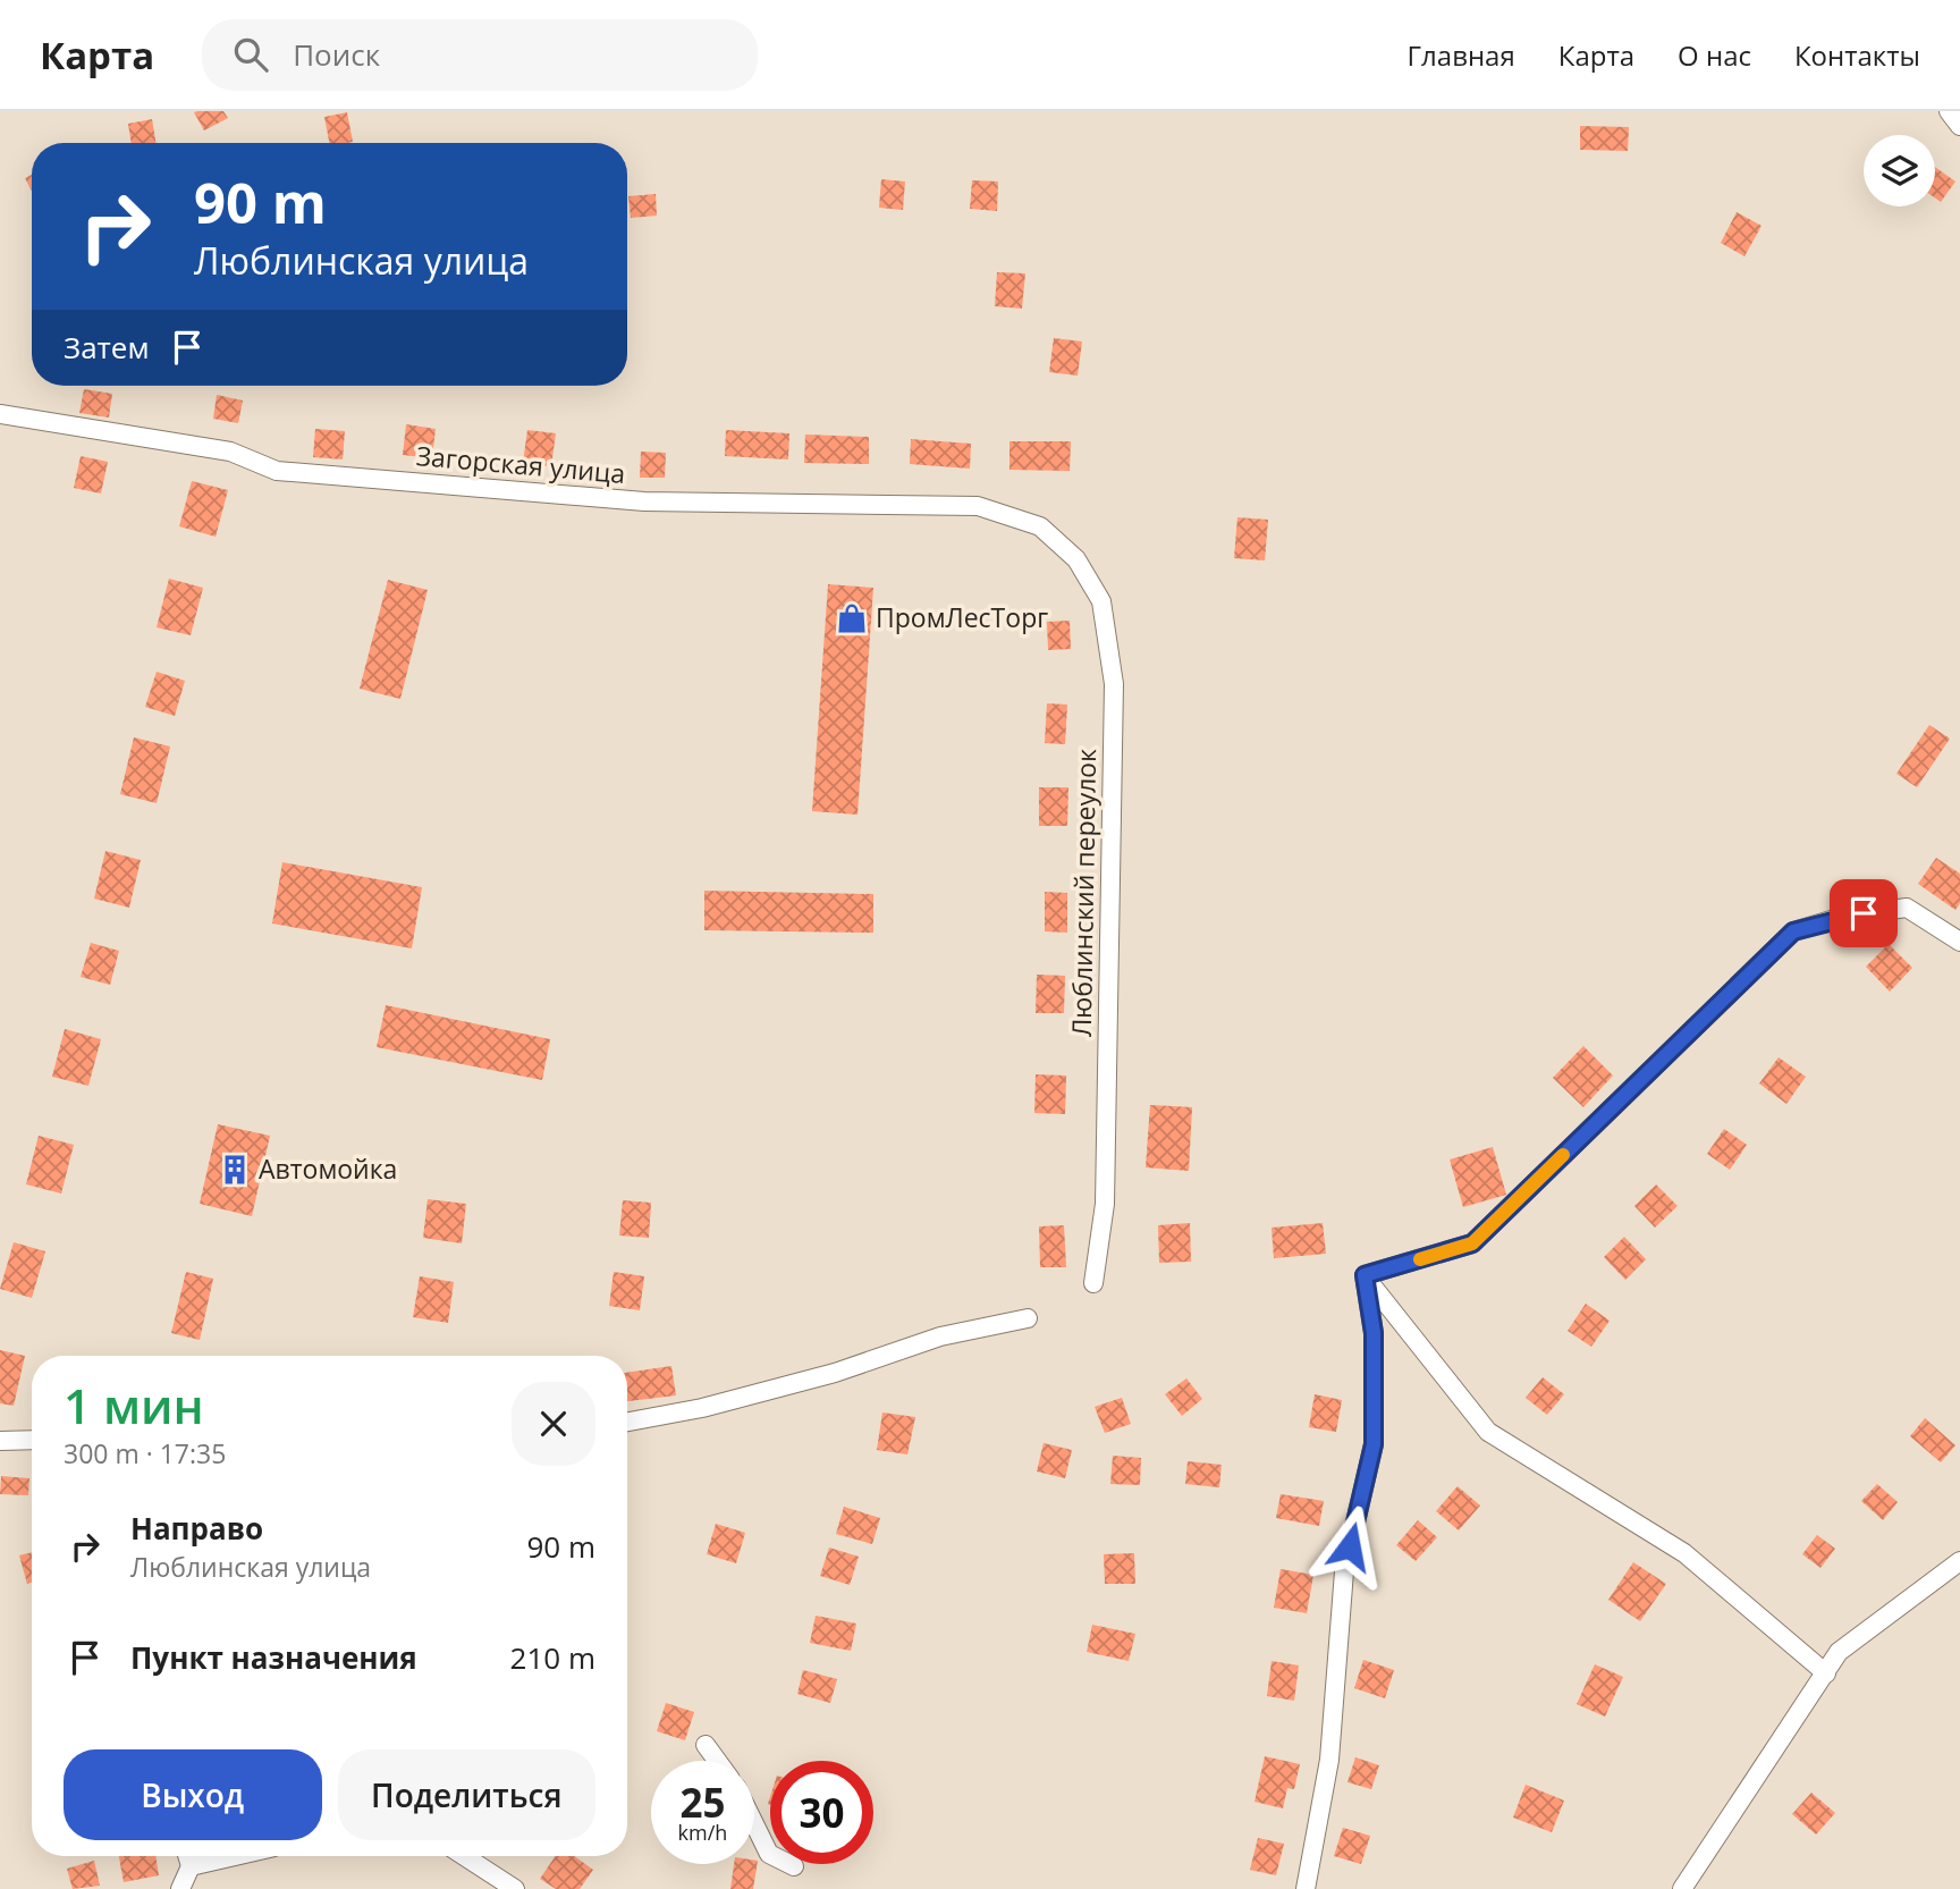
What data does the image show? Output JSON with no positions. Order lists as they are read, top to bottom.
{
  "streets": {
    "street": ["Загорская улица", "Люблинский переулок"]
  },
  "crossings": [
    ["Загорская улица", "Люблинский переулок"]
  ],
  "places": {
    "shop": ["ПромЛесТорг"],
    "building": ["Автомойка"]
  },
  "page": {
    "header": "Карта",
    "search": "Поиск",
    "nav": [
      "Главная",
      "Карта",
      "О нас",
      "Контакты"
    ],
    "turn": ["90 m", "Люблинская улица"],
    "then": "Затем",
    "heading": ["1 мин", "300 m · 17:35"],
    "list": [
      {
        "name": "Направо",
        "note": "Люблинская улица",
        "value": "90 m"
      },
      {
        "name": "Пункт назначения",
        "value": "210 m"
      }
    ],
    "buttons": ["Выход", "Поделиться"],
    "speed": "25 km/h",
    "limit": "30"
  }
}
